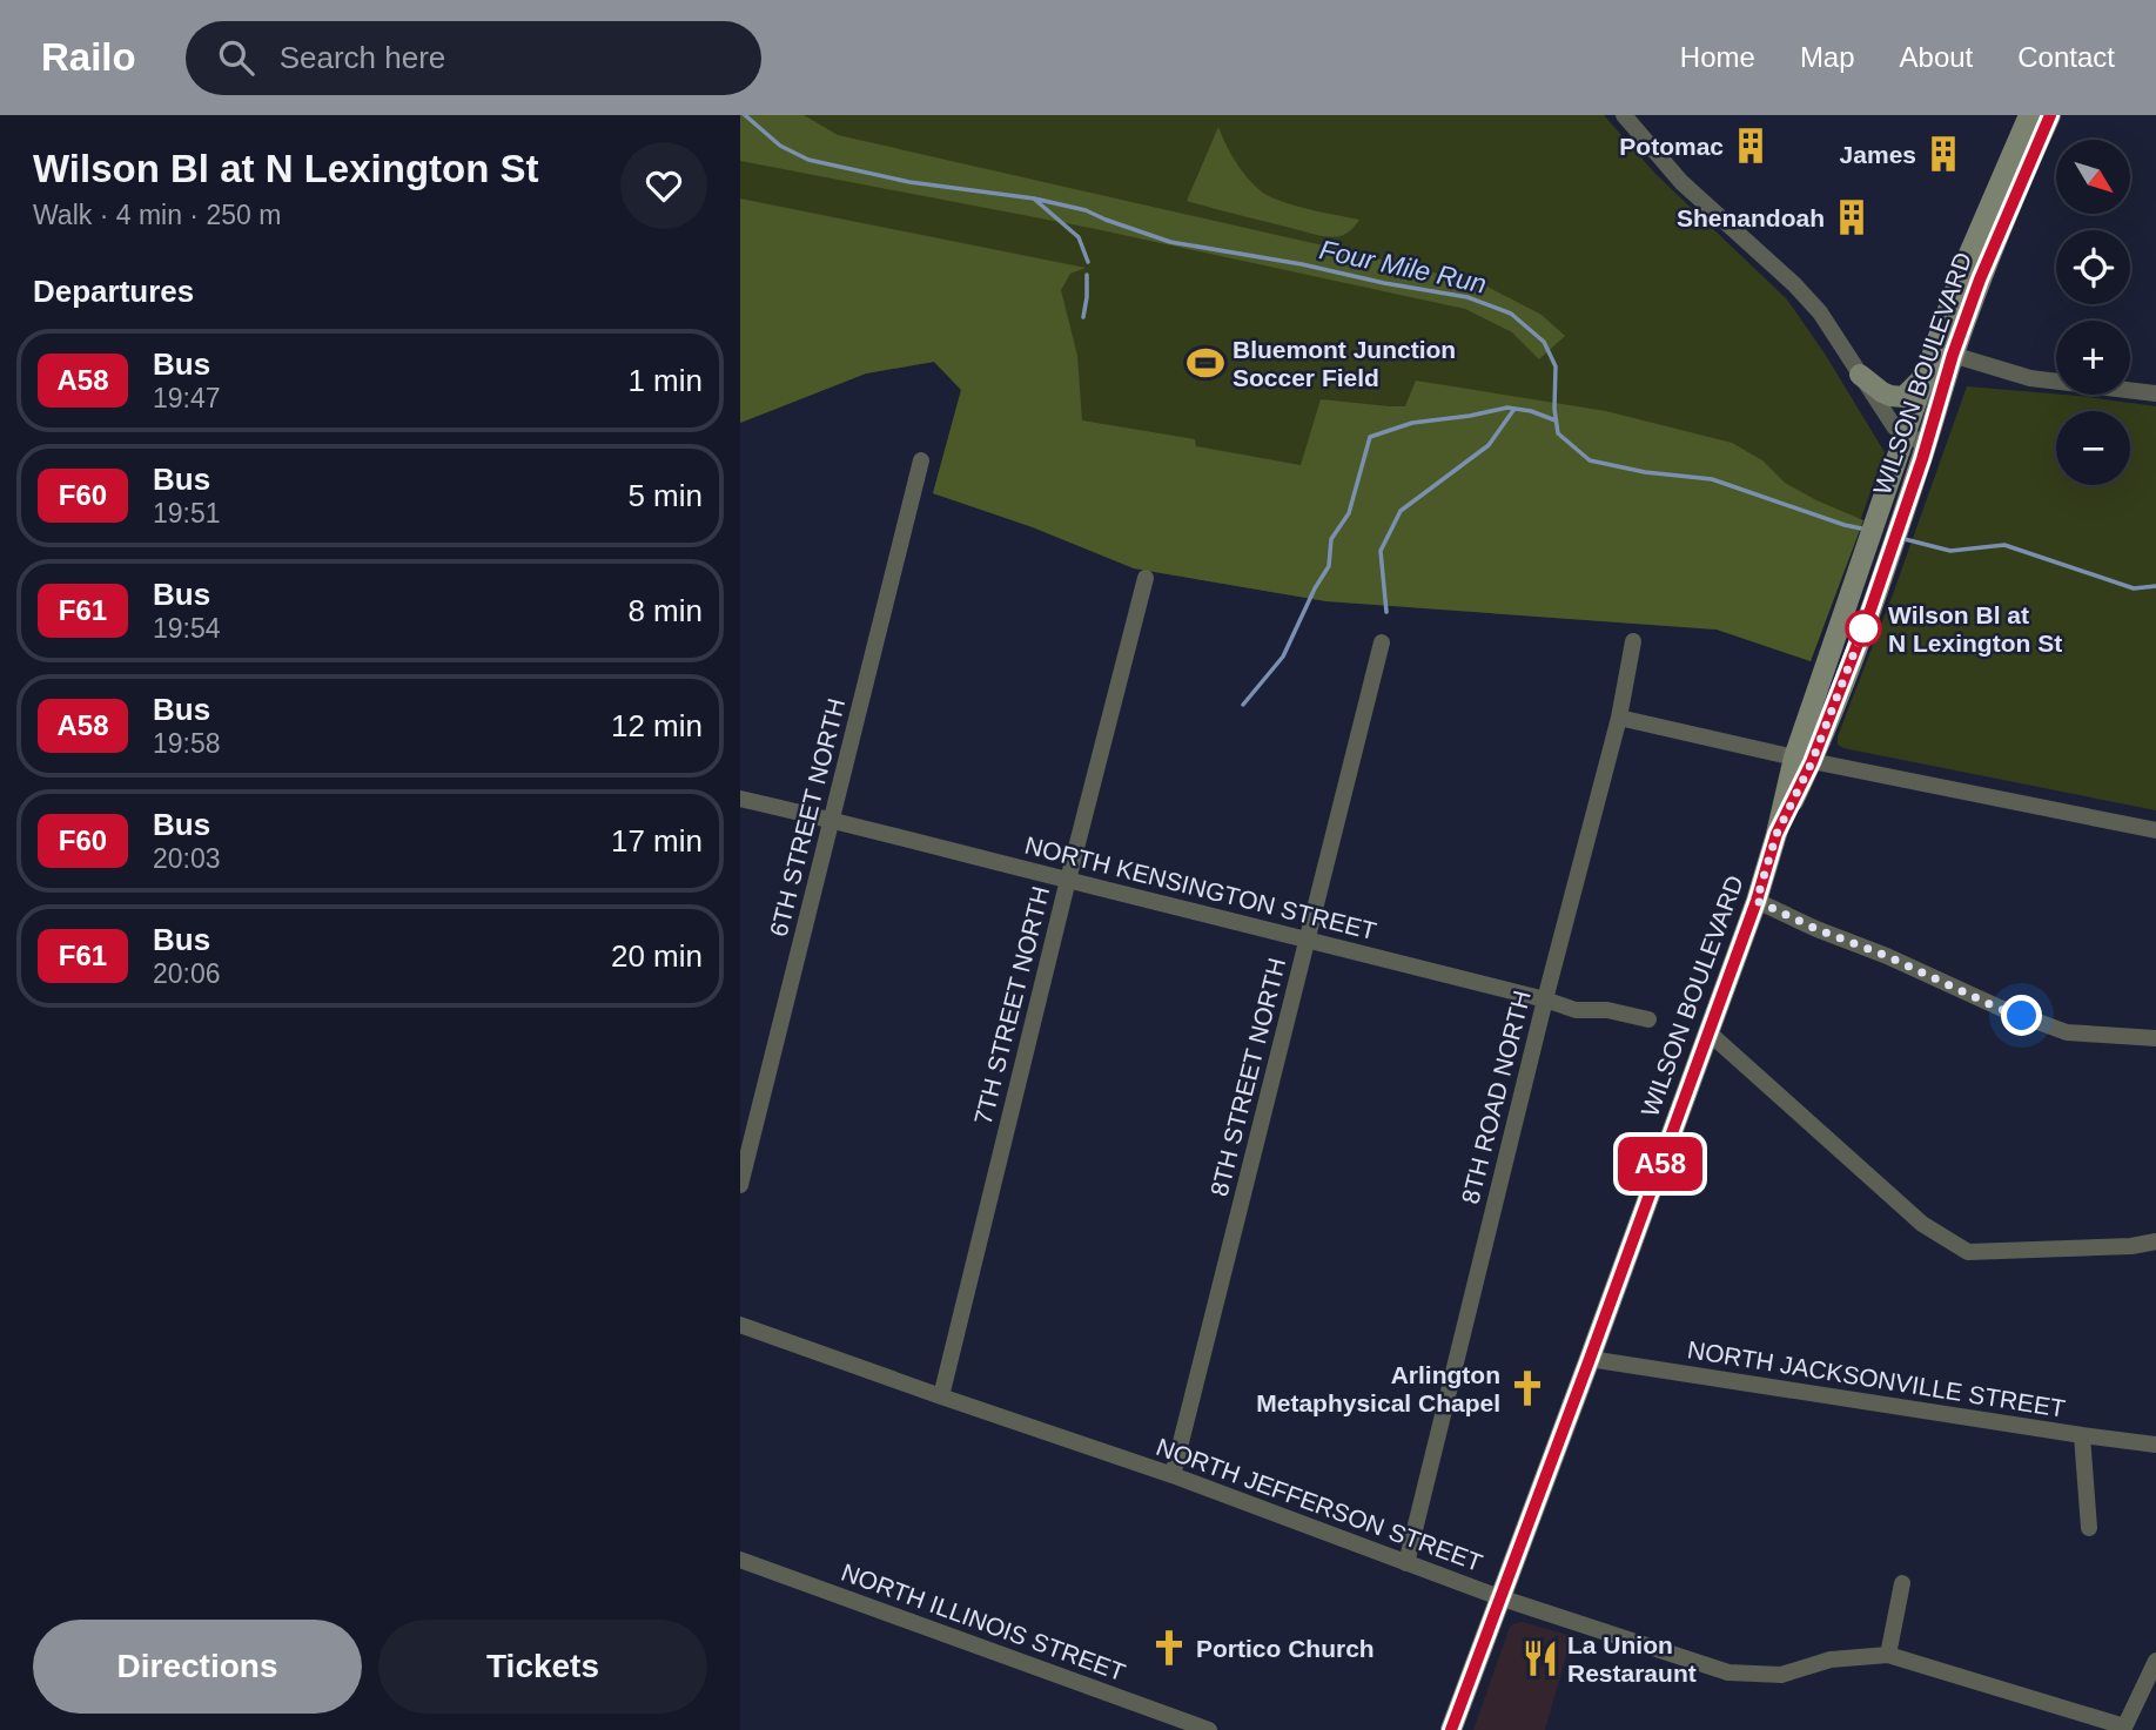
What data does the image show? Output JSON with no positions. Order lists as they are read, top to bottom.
{
  "streets": {
    "main road": ["WILSON BOULEVARD"],
    "street": [
      "6TH STREET NORTH",
      "NORTH KENSINGTON STREET",
      "7TH STREET NORTH",
      "8TH STREET NORTH",
      "8TH ROAD NORTH",
      "NORTH JACKSONVILLE STREET",
      "NORTH JEFFERSON STREET",
      "NORTH ILLINOIS STREET"
    ]
  },
  "crossings": [
    ["WILSON BOULEVARD", "NORTH JACKSONVILLE STREET"],
    ["WILSON BOULEVARD", "NORTH JEFFERSON STREET"],
    ["6TH STREET NORTH", "NORTH KENSINGTON STREET"],
    ["NORTH KENSINGTON STREET", "7TH STREET NORTH"],
    ["NORTH KENSINGTON STREET", "8TH STREET NORTH"],
    ["NORTH KENSINGTON STREET", "8TH ROAD NORTH"],
    ["7TH STREET NORTH", "NORTH JEFFERSON STREET"],
    ["8TH STREET NORTH", "NORTH JEFFERSON STREET"],
    ["8TH ROAD NORTH", "NORTH JEFFERSON STREET"]
  ],
  "water": ["Four Mile Run"],
  "places": {
    "building": ["Potomac", "James", "Shenandoah"],
    "sports": ["Bluemont Junction Soccer Field"],
    "other": ["Wilson Bl at N Lexington St"],
    "church": ["Arlington Metaphysical Chapel", "Portico Church"],
    "restaurant": ["La Union Restaraunt"]
  },
  "lines": ["bus line A58"],
  "north": "bottom right",
  "page": {
    "header": "Railo",
    "search": "Search here",
    "nav": [
      "Home",
      "Map",
      "About",
      "Contact"
    ],
    "heading": [
      ["Wilson Bl at N Lexington St", "Walk · 4 min · 250 m"],
      "Departures"
    ],
    "on_map": "A58",
    "map_buttons": ["+", "−"],
    "list": [
      {
        "mark": "A58",
        "name": "Bus",
        "note": "19:47",
        "value": "1 min"
      },
      {
        "mark": "F60",
        "name": "Bus",
        "note": "19:51",
        "value": "5 min"
      },
      {
        "mark": "F61",
        "name": "Bus",
        "note": "19:54",
        "value": "8 min"
      },
      {
        "mark": "A58",
        "name": "Bus",
        "note": "19:58",
        "value": "12 min"
      },
      {
        "mark": "F60",
        "name": "Bus",
        "note": "20:03",
        "value": "17 min"
      },
      {
        "mark": "F61",
        "name": "Bus",
        "note": "20:06",
        "value": "20 min"
      }
    ],
    "buttons": ["Directions", "Tickets"]
  }
}
